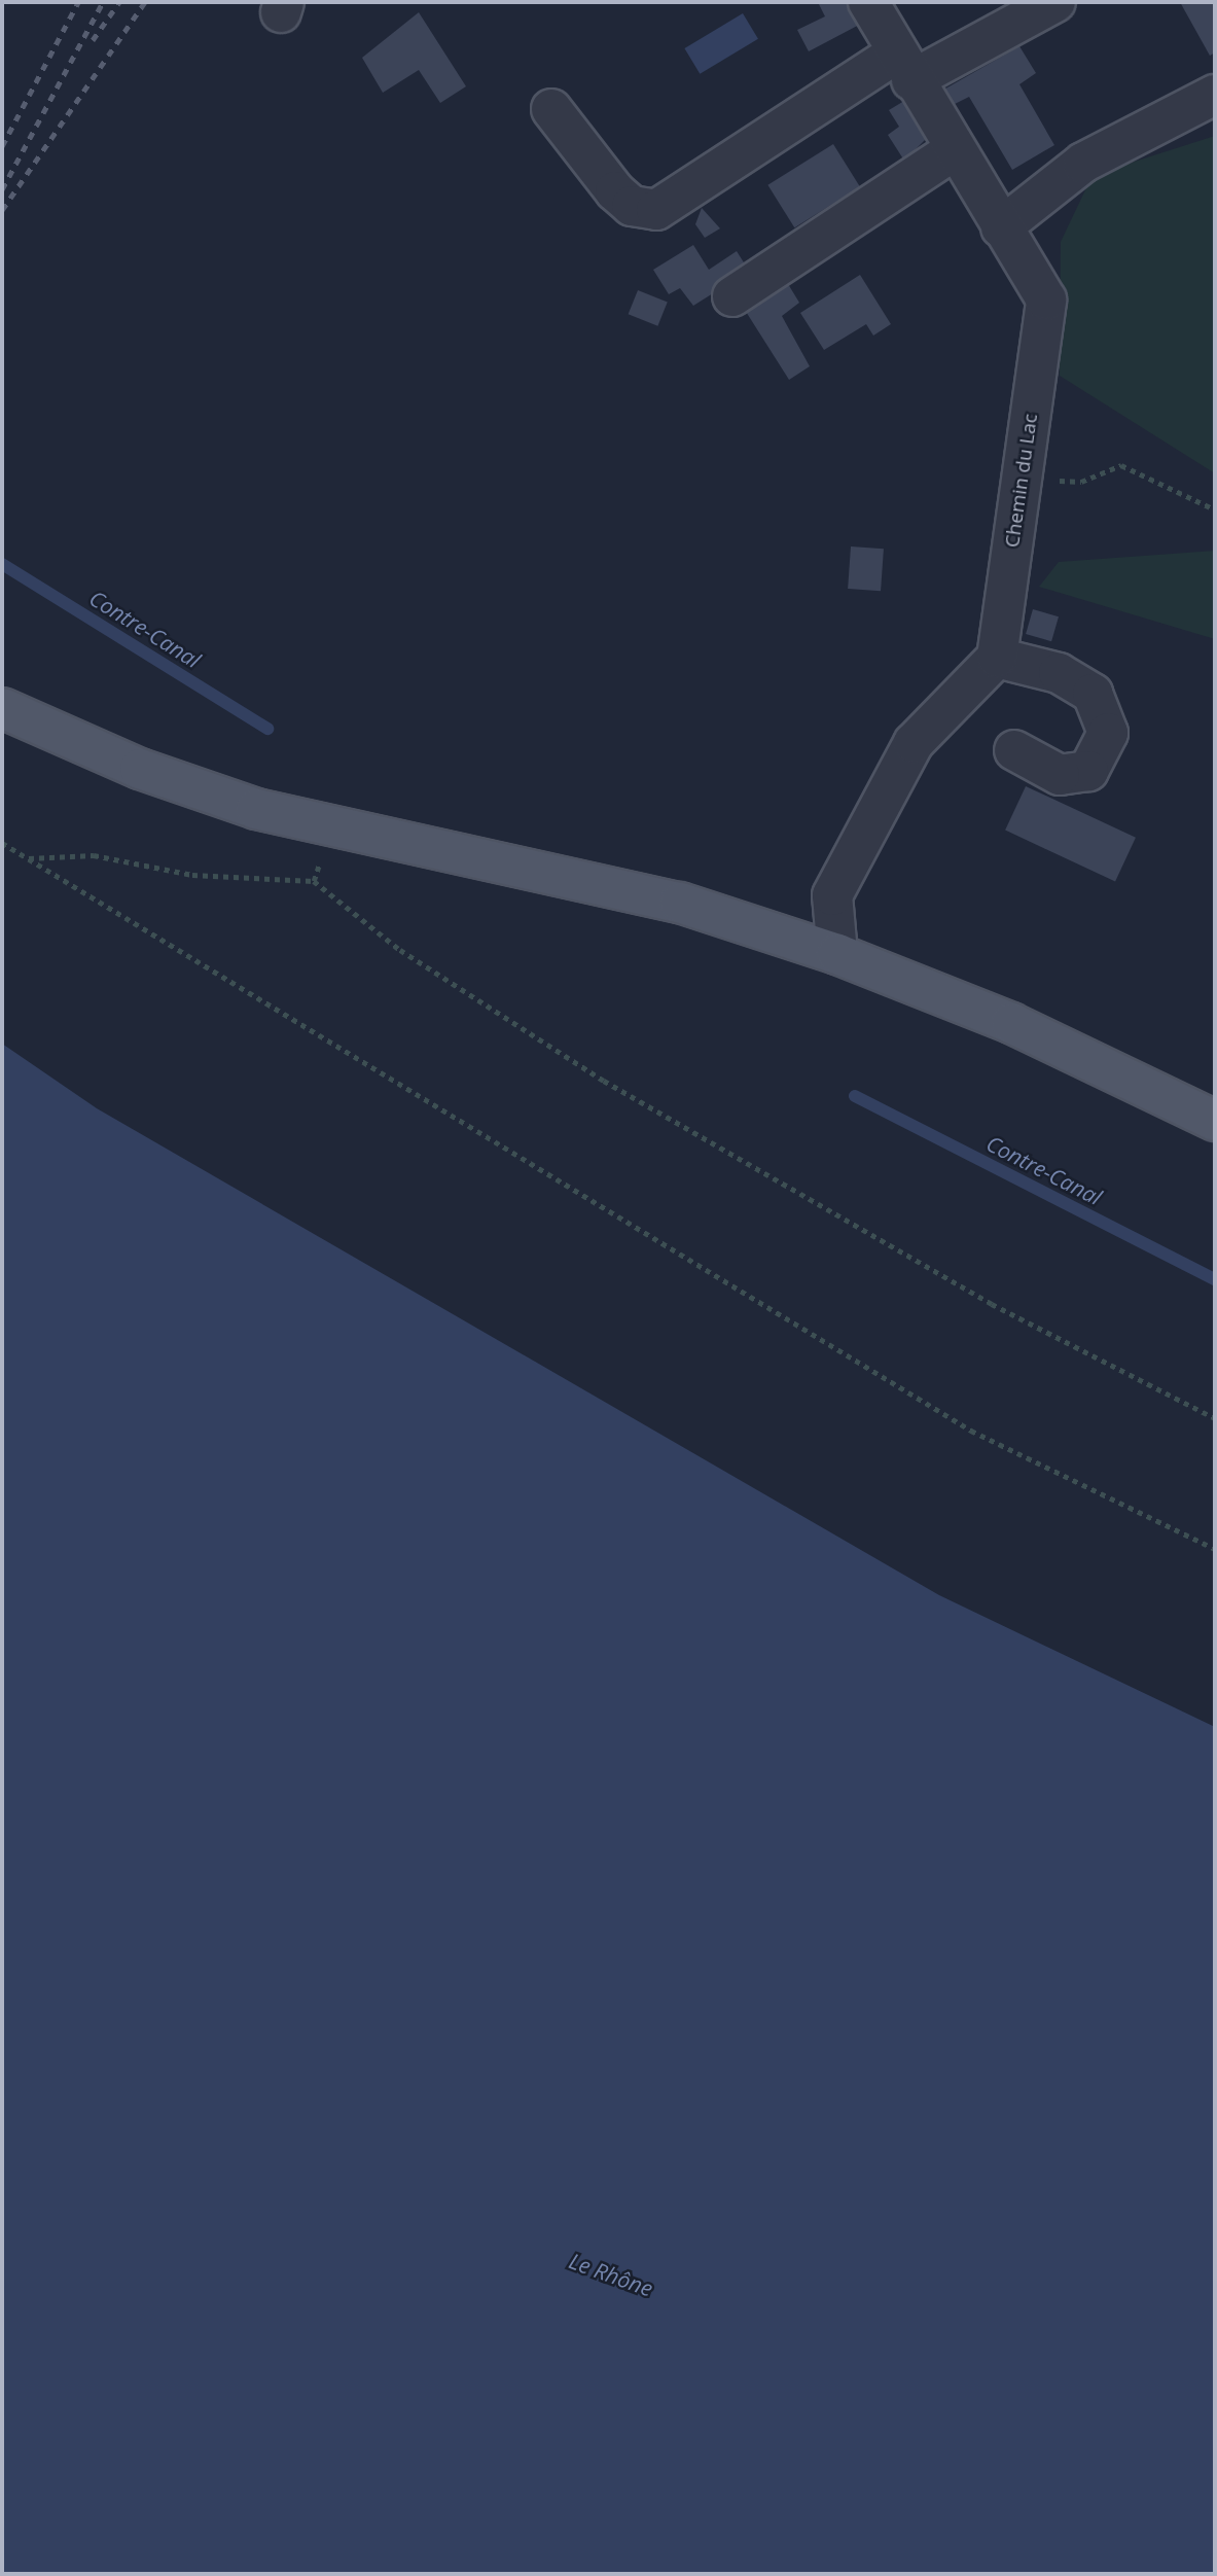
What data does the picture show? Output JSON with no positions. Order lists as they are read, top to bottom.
{
  "streets": {
    "street": ["Chemin du Lac"]
  },
  "water": ["Contre-Canal", "Le Rhône"]
}
